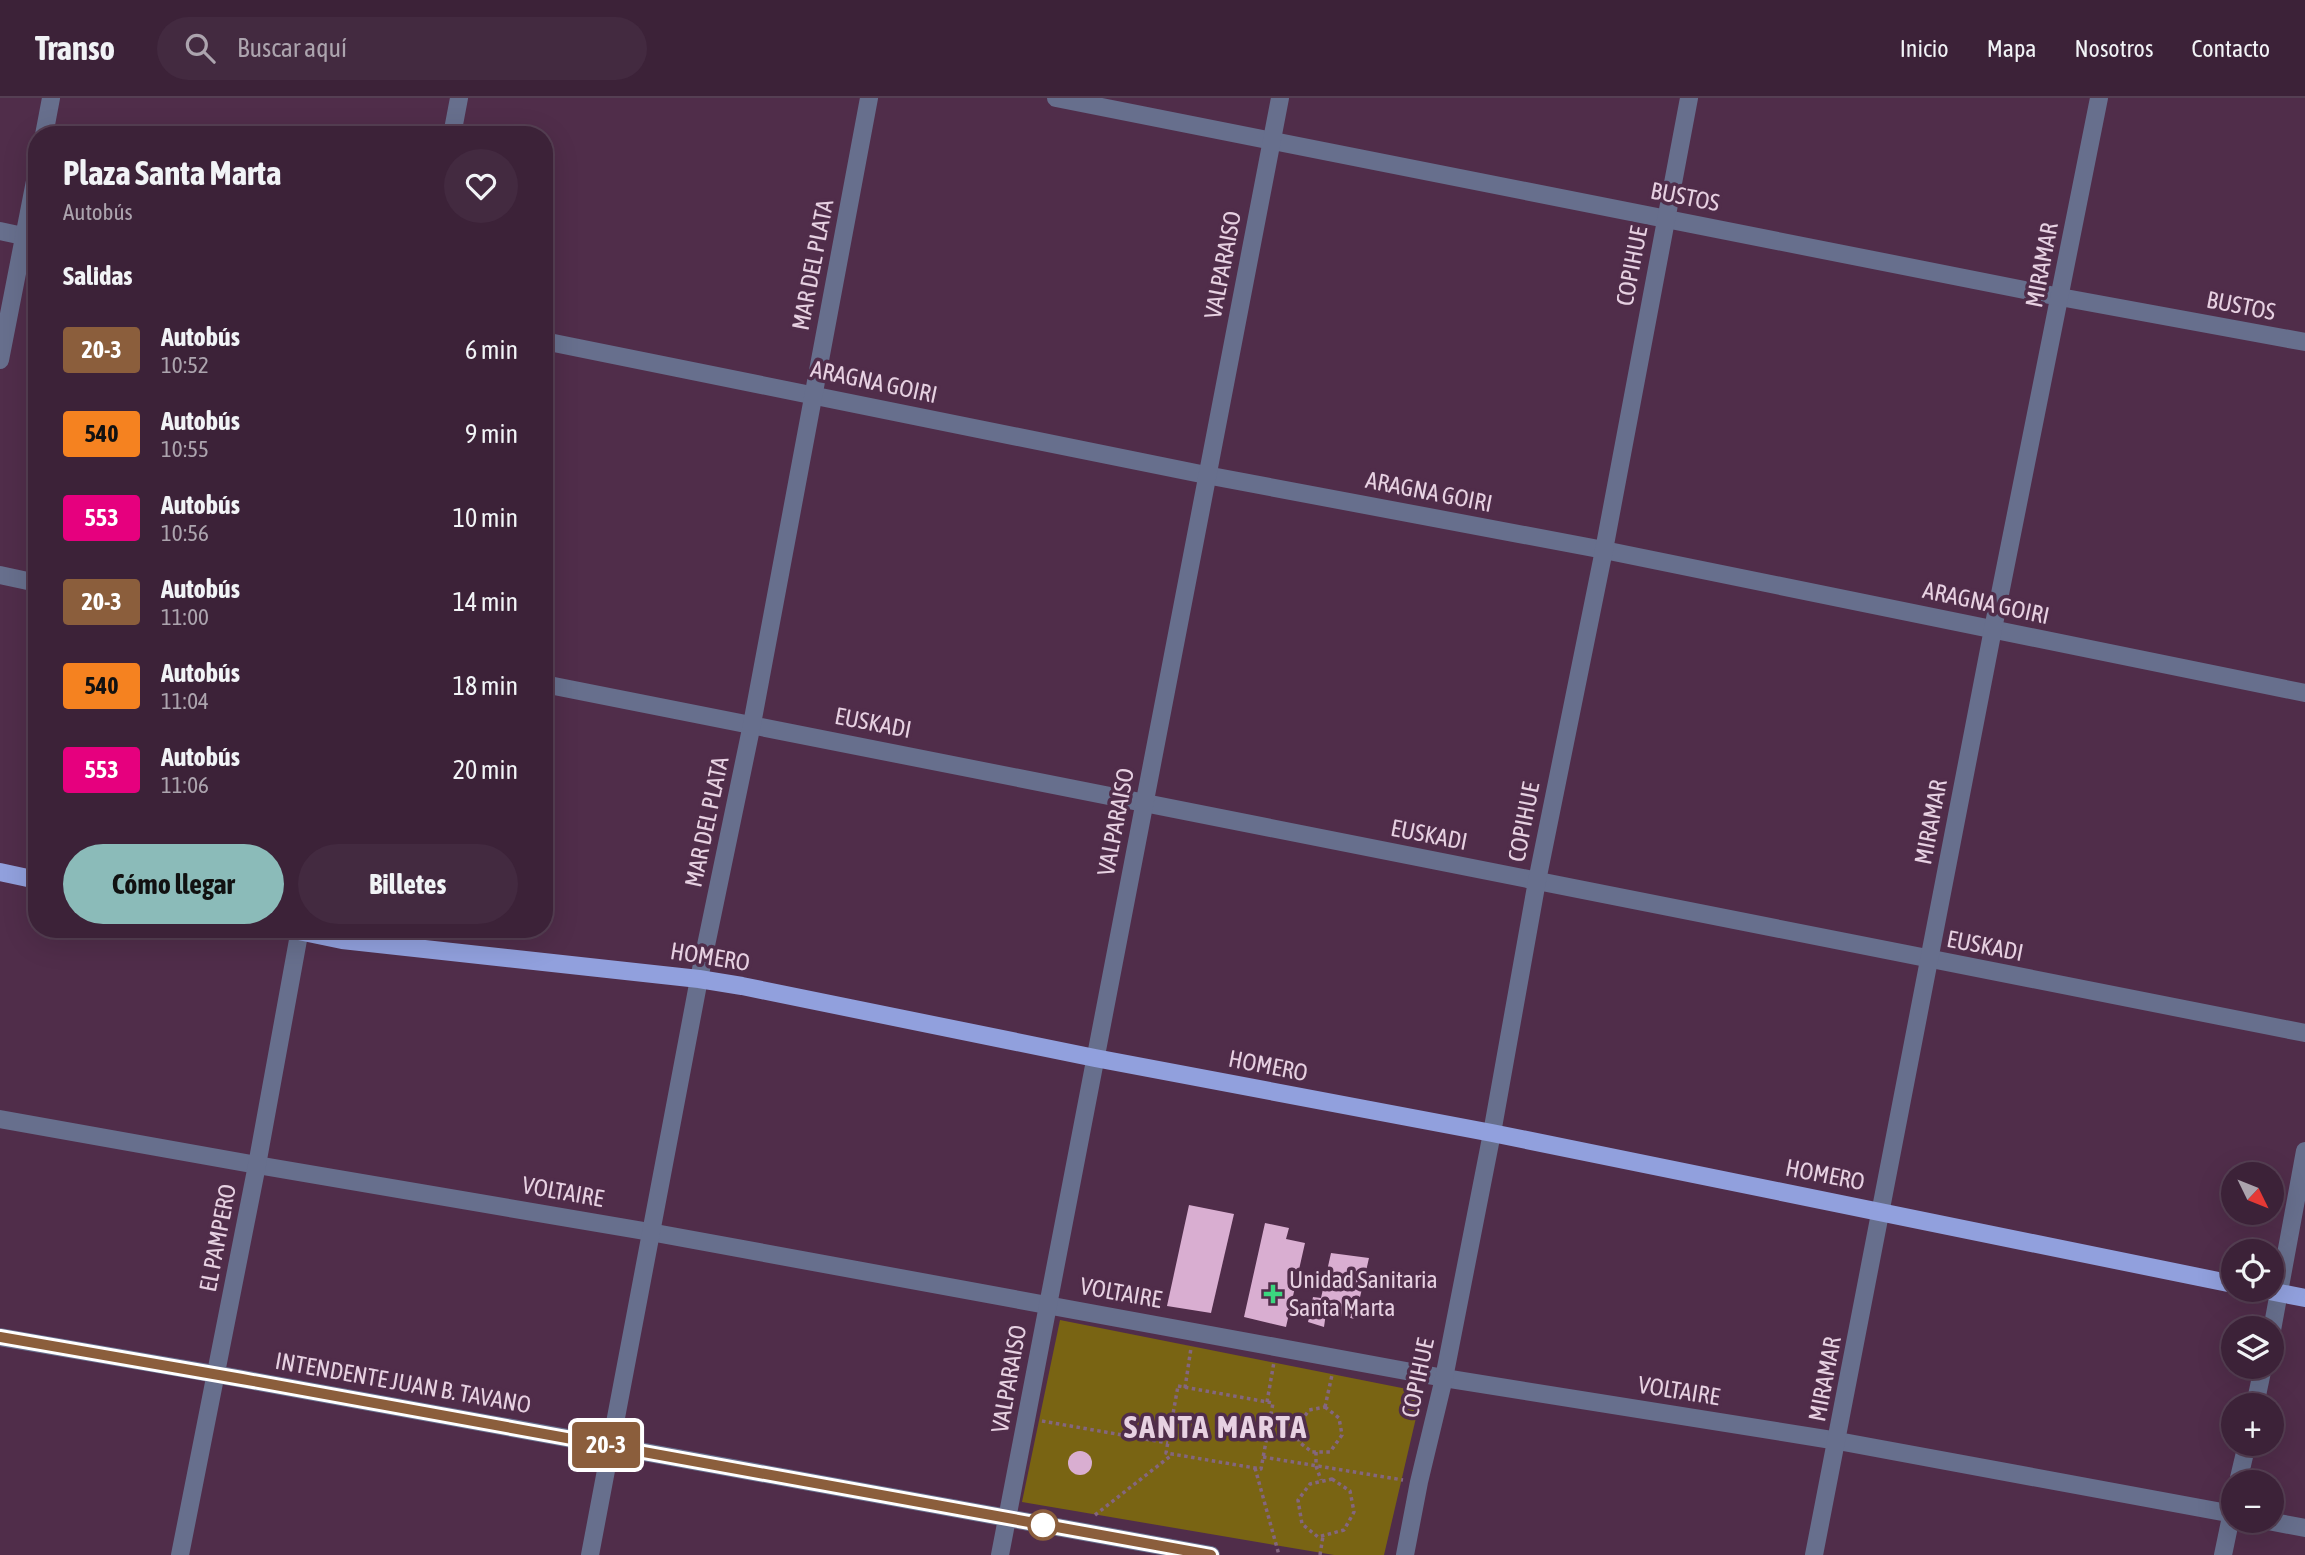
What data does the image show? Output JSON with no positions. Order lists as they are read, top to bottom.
{
  "streets": {
    "main road": ["HOMERO"],
    "street": [
      "BUSTOS",
      "MAR DEL PLATA",
      "VALPARAISO",
      "MIRAMAR",
      "COPIHUE",
      "ARAGNA GOIRI",
      "EUSKADI",
      "VOLTAIRE",
      "EL PAMPERO",
      "INTENDENTE JUAN B. TAVANO"
    ]
  },
  "crossings": [
    ["BUSTOS", "VALPARAISO"],
    ["BUSTOS", "MIRAMAR"],
    ["BUSTOS", "COPIHUE"],
    ["MAR DEL PLATA", "ARAGNA GOIRI"],
    ["MAR DEL PLATA", "EUSKADI"],
    ["MAR DEL PLATA", "HOMERO"],
    ["MAR DEL PLATA", "VOLTAIRE"],
    ["MAR DEL PLATA", "INTENDENTE JUAN B. TAVANO"],
    ["VALPARAISO", "ARAGNA GOIRI"],
    ["VALPARAISO", "EUSKADI"],
    ["VALPARAISO", "HOMERO"],
    ["VALPARAISO", "VOLTAIRE"],
    ["VALPARAISO", "INTENDENTE JUAN B. TAVANO"],
    ["MIRAMAR", "ARAGNA GOIRI"],
    ["MIRAMAR", "EUSKADI"],
    ["MIRAMAR", "HOMERO"],
    ["MIRAMAR", "VOLTAIRE"],
    ["COPIHUE", "ARAGNA GOIRI"],
    ["COPIHUE", "EUSKADI"],
    ["COPIHUE", "HOMERO"],
    ["COPIHUE", "VOLTAIRE"],
    ["VOLTAIRE", "EL PAMPERO"],
    ["EL PAMPERO", "INTENDENTE JUAN B. TAVANO"]
  ],
  "districts": ["SANTA MARTA"],
  "places": {
    "health": ["Unidad Sanitaria Santa Marta"]
  },
  "lines": ["bus line 20-3"],
  "north": "bottom right",
  "page": {
    "header": "Transo",
    "search": "Buscar aquí",
    "nav": [
      "Inicio",
      "Mapa",
      "Nosotros",
      "Contacto"
    ],
    "on_map": "20-3",
    "heading": [
      ["Plaza Santa Marta", "Autobús"],
      "Salidas"
    ],
    "list": [
      {
        "mark": "20-3",
        "name": "Autobús",
        "note": "10:52",
        "value": "6 min"
      },
      {
        "mark": "540",
        "name": "Autobús",
        "note": "10:55",
        "value": "9 min"
      },
      {
        "mark": "553",
        "name": "Autobús",
        "note": "10:56",
        "value": "10 min"
      },
      {
        "mark": "20-3",
        "name": "Autobús",
        "note": "11:00",
        "value": "14 min"
      },
      {
        "mark": "540",
        "name": "Autobús",
        "note": "11:04",
        "value": "18 min"
      },
      {
        "mark": "553",
        "name": "Autobús",
        "note": "11:06",
        "value": "20 min"
      }
    ],
    "buttons": ["Cómo llegar", "Billetes"],
    "map_buttons": ["+", "−"]
  }
}
